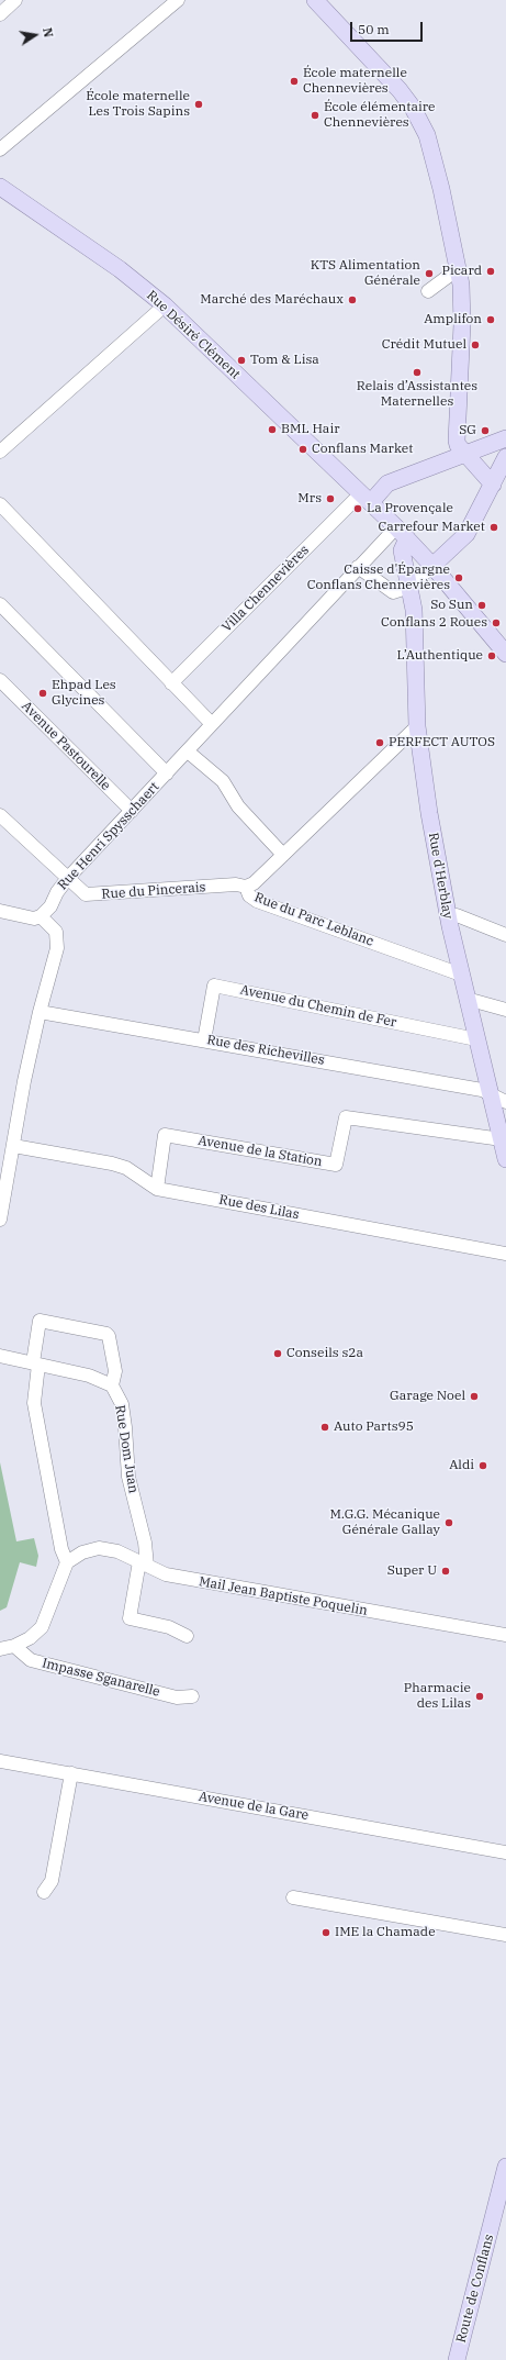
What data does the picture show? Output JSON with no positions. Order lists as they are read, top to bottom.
{
  "streets": {
    "main road": ["Rue Désiré Clément", "Rue d'Herblay", "Route de Conflans"],
    "street": [
      "Villa Chennevières",
      "Avenue Pastourelle",
      "Rue Henri Spysschaert",
      "Rue du Pincerais",
      "Rue du Parc Leblanc",
      "Avenue du Chemin de Fer",
      "Rue des Richevilles",
      "Avenue de la Station",
      "Rue des Lilas",
      "Rue Dom Juan",
      "Mail Jean Baptiste Poquelin",
      "Impasse Sganarelle",
      "Avenue de la Gare"
    ]
  },
  "crossings": [
    ["Rue Désiré Clément", "Villa Chennevières"],
    ["Rue Désiré Clément", "Rue Henri Spysschaert"],
    ["Rue Désiré Clément", "Rue d'Herblay"],
    ["Avenue Pastourelle", "Rue Henri Spysschaert"],
    ["Rue Henri Spysschaert", "Rue d'Herblay"],
    ["Rue Henri Spysschaert", "Rue du Pincerais"],
    ["Rue d'Herblay", "Rue du Parc Leblanc"],
    ["Rue d'Herblay", "Avenue du Chemin de Fer"],
    ["Rue d'Herblay", "Rue des Richevilles"],
    ["Rue d'Herblay", "Avenue de la Station"],
    ["Rue du Pincerais", "Rue du Parc Leblanc"],
    ["Avenue du Chemin de Fer", "Rue des Richevilles"],
    ["Avenue de la Station", "Rue des Lilas"],
    ["Rue Dom Juan", "Mail Jean Baptiste Poquelin"]
  ],
  "places": [
    "École maternelle Chennevières",
    "École maternelle Les Trois Sapins",
    "École élémentaire Chennevières",
    "Picard",
    "KTS Alimentation Générale",
    "Marché des Maréchaux",
    "Amplifon",
    "Crédit Mutuel",
    "Tom & Lisa",
    "Relais d’Assistantes Maternelles",
    "BML Hair",
    "SG",
    "Conflans Market",
    "Mrs",
    "La Provençale",
    "Carrefour Market",
    "Caisse d'Épargne Conflans Chennevières",
    "So Sun",
    "Conflans 2 Roues",
    "L’Authentique",
    "Ehpad Les Glycines",
    "PERFECT AUTOS",
    "Conseils s2a",
    "Garage Noel",
    "Auto Parts95",
    "Aldi",
    "M.G.G. Mécanique Générale Gallay",
    "Super U",
    "Pharmacie des Lilas",
    "IME la Chamade"
  ],
  "scale_bar": "50 m",
  "north": "right"
}
